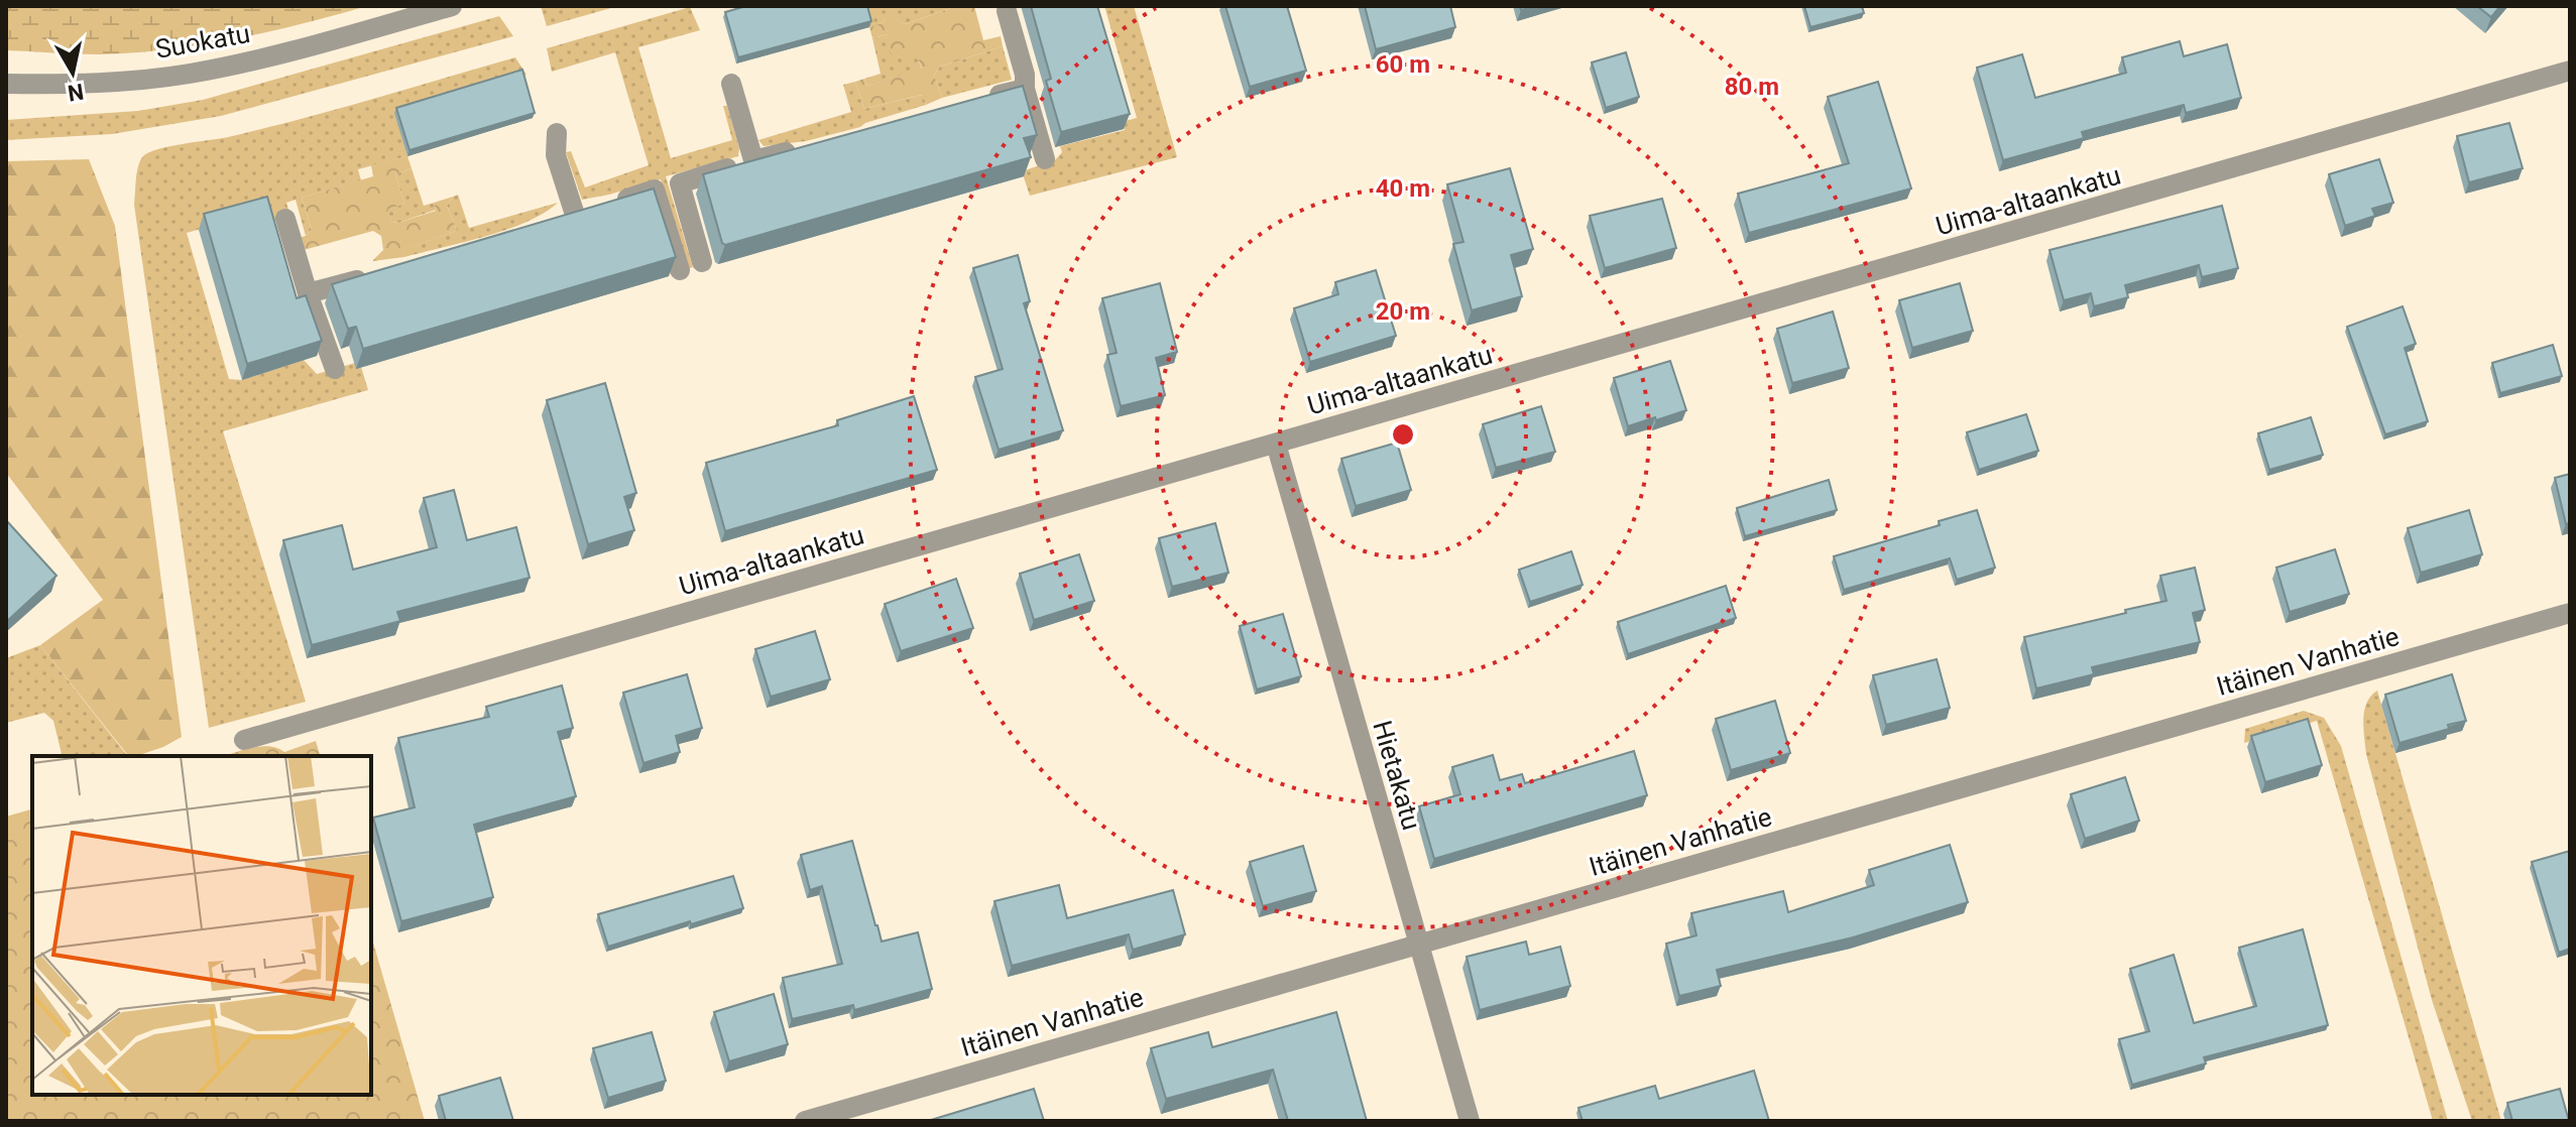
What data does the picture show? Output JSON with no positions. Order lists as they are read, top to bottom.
{
  "streets": {
    "street": [
      "Suokatu",
      "Uima-altaankatu",
      "Itäinen Vanhatie",
      "Hietakatu"
    ]
  },
  "crossings": [
    ["Uima-altaankatu", "Hietakatu"],
    ["Itäinen Vanhatie", "Hietakatu"]
  ],
  "north": "bottom",
  "rings": [
    "60 m",
    "80 m",
    "40 m",
    "20 m"
  ]
}
